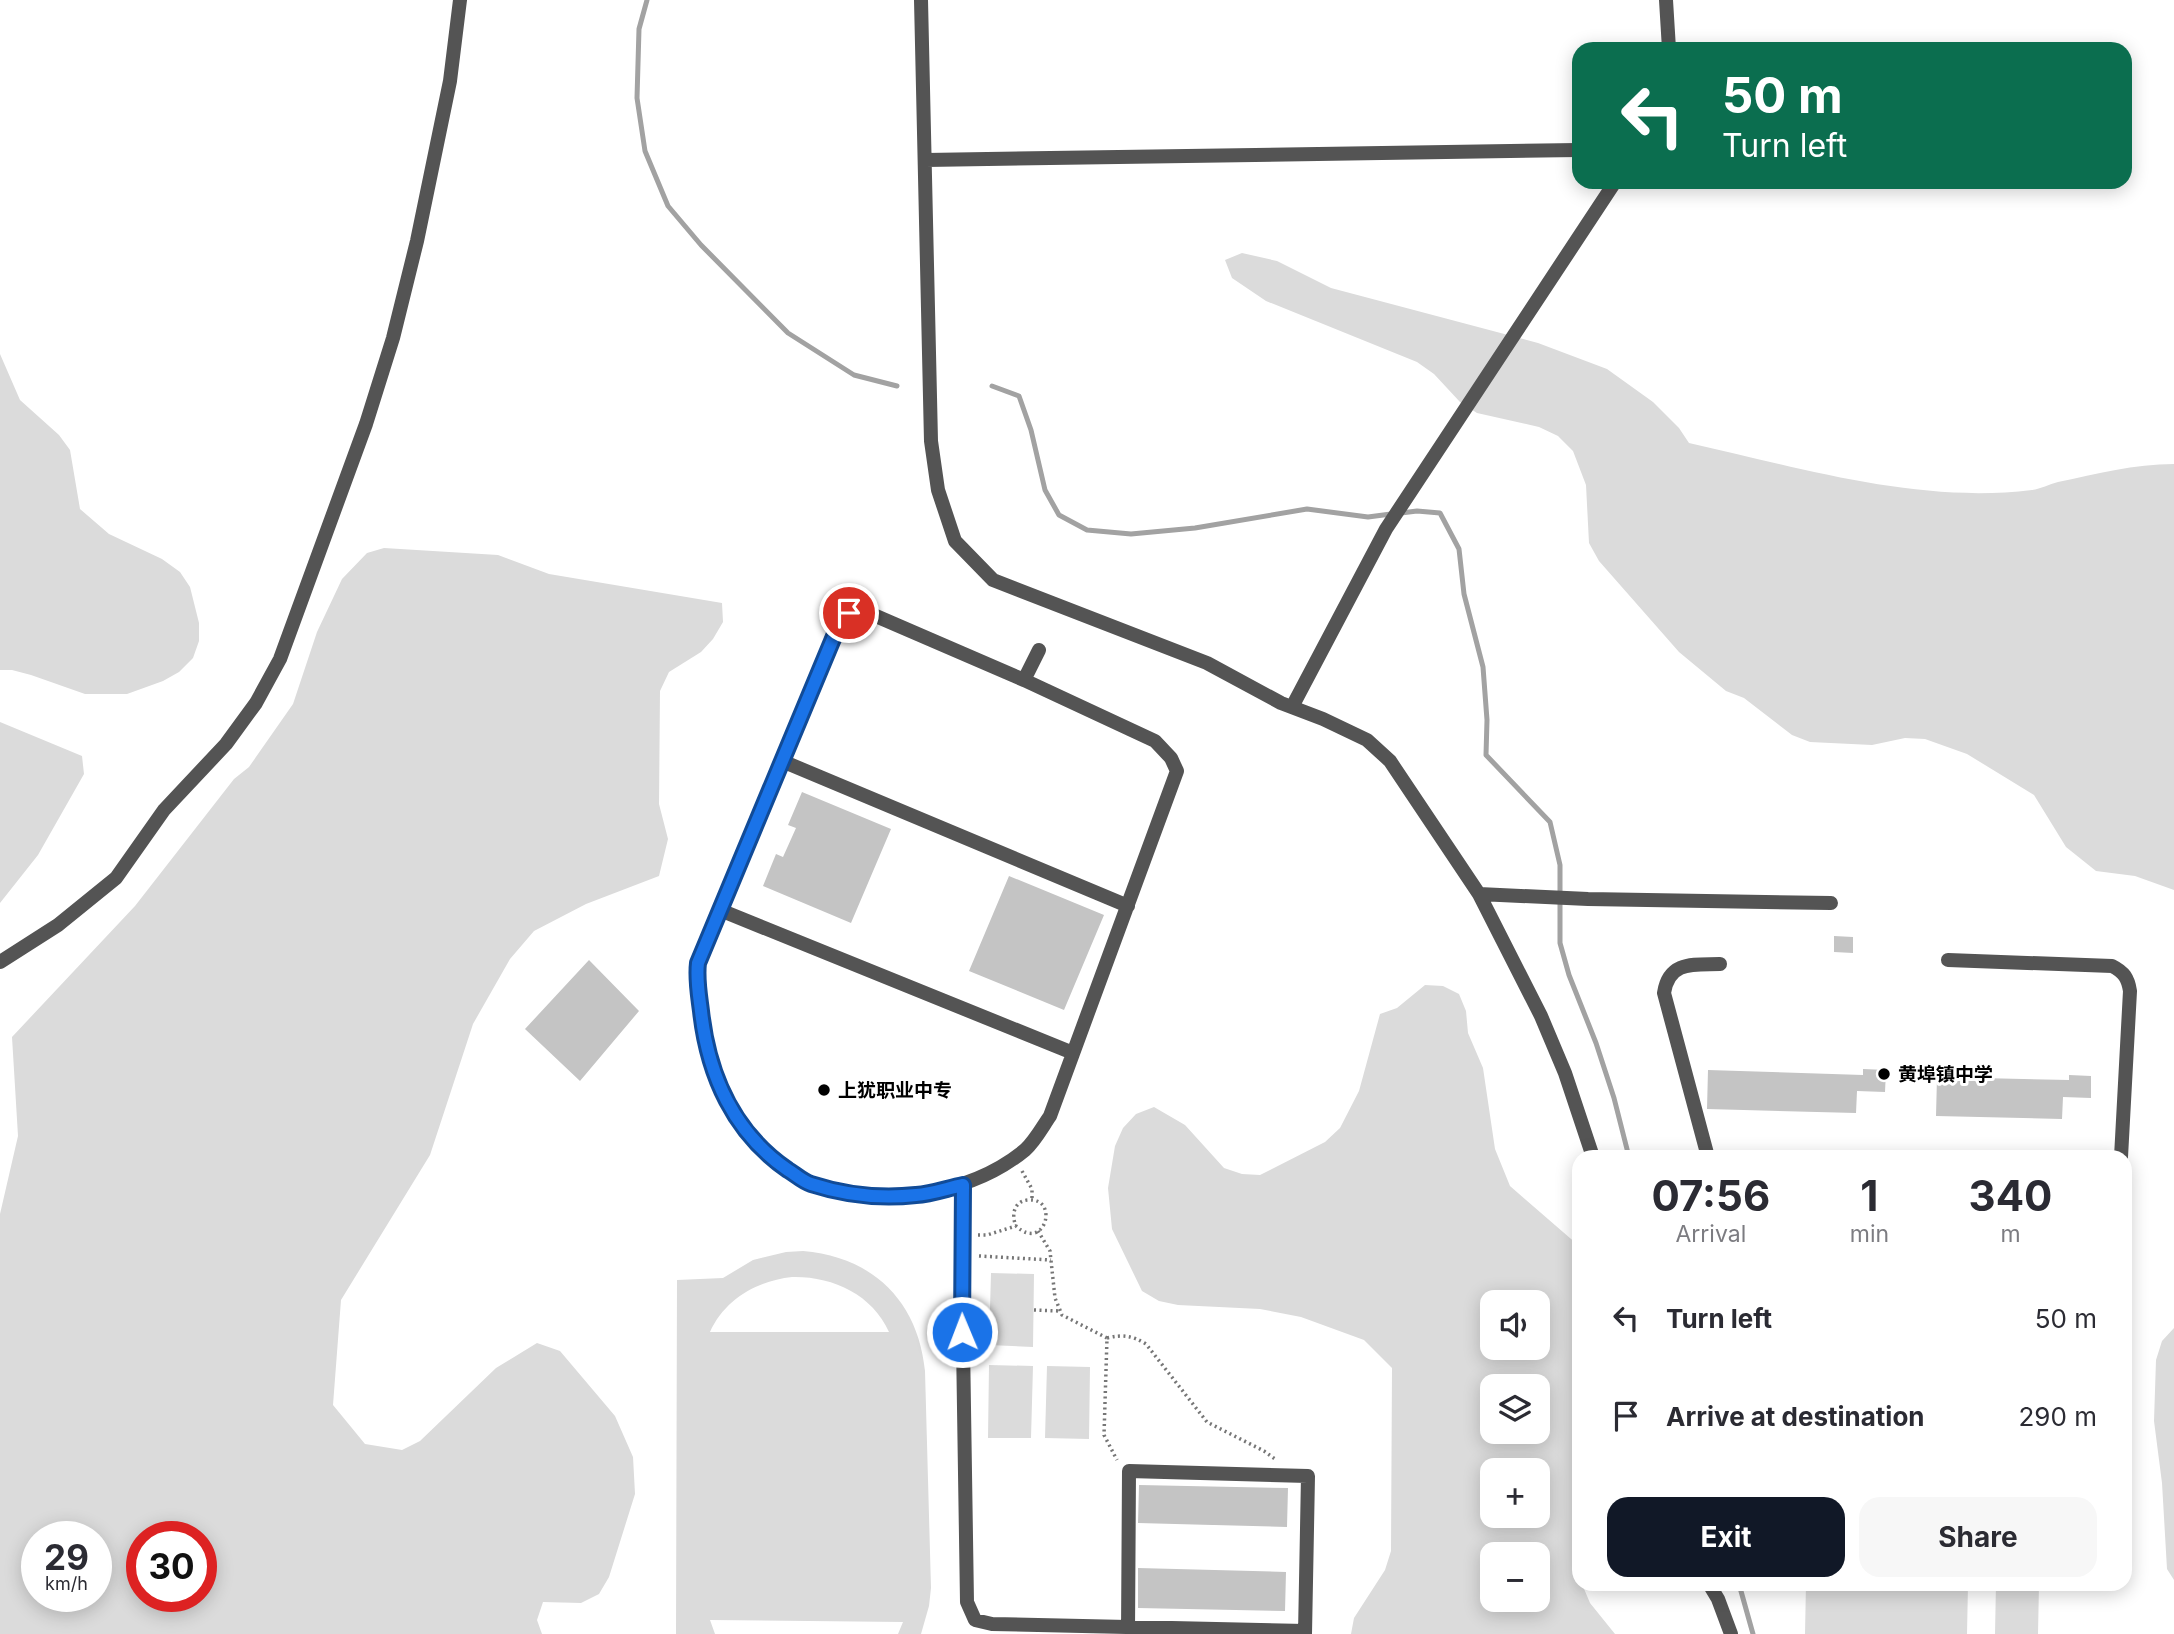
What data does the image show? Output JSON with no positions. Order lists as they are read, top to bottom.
{
  "places": ["黄埠镇中学", "上犹职业中专"],
  "page": {
    "turn": ["50 m", "Turn left"],
    "eta": [
      "07:56",
      "Arrival",
      "1",
      "min",
      "340",
      "m"
    ],
    "list": [
      {
        "name": "Turn left",
        "value": "50 m"
      },
      {
        "name": "Arrive at destination",
        "value": "290 m"
      }
    ],
    "map_buttons": ["+", "−"],
    "buttons": ["Exit", "Share"],
    "speed": "29 km/h",
    "limit": "30"
  }
}
